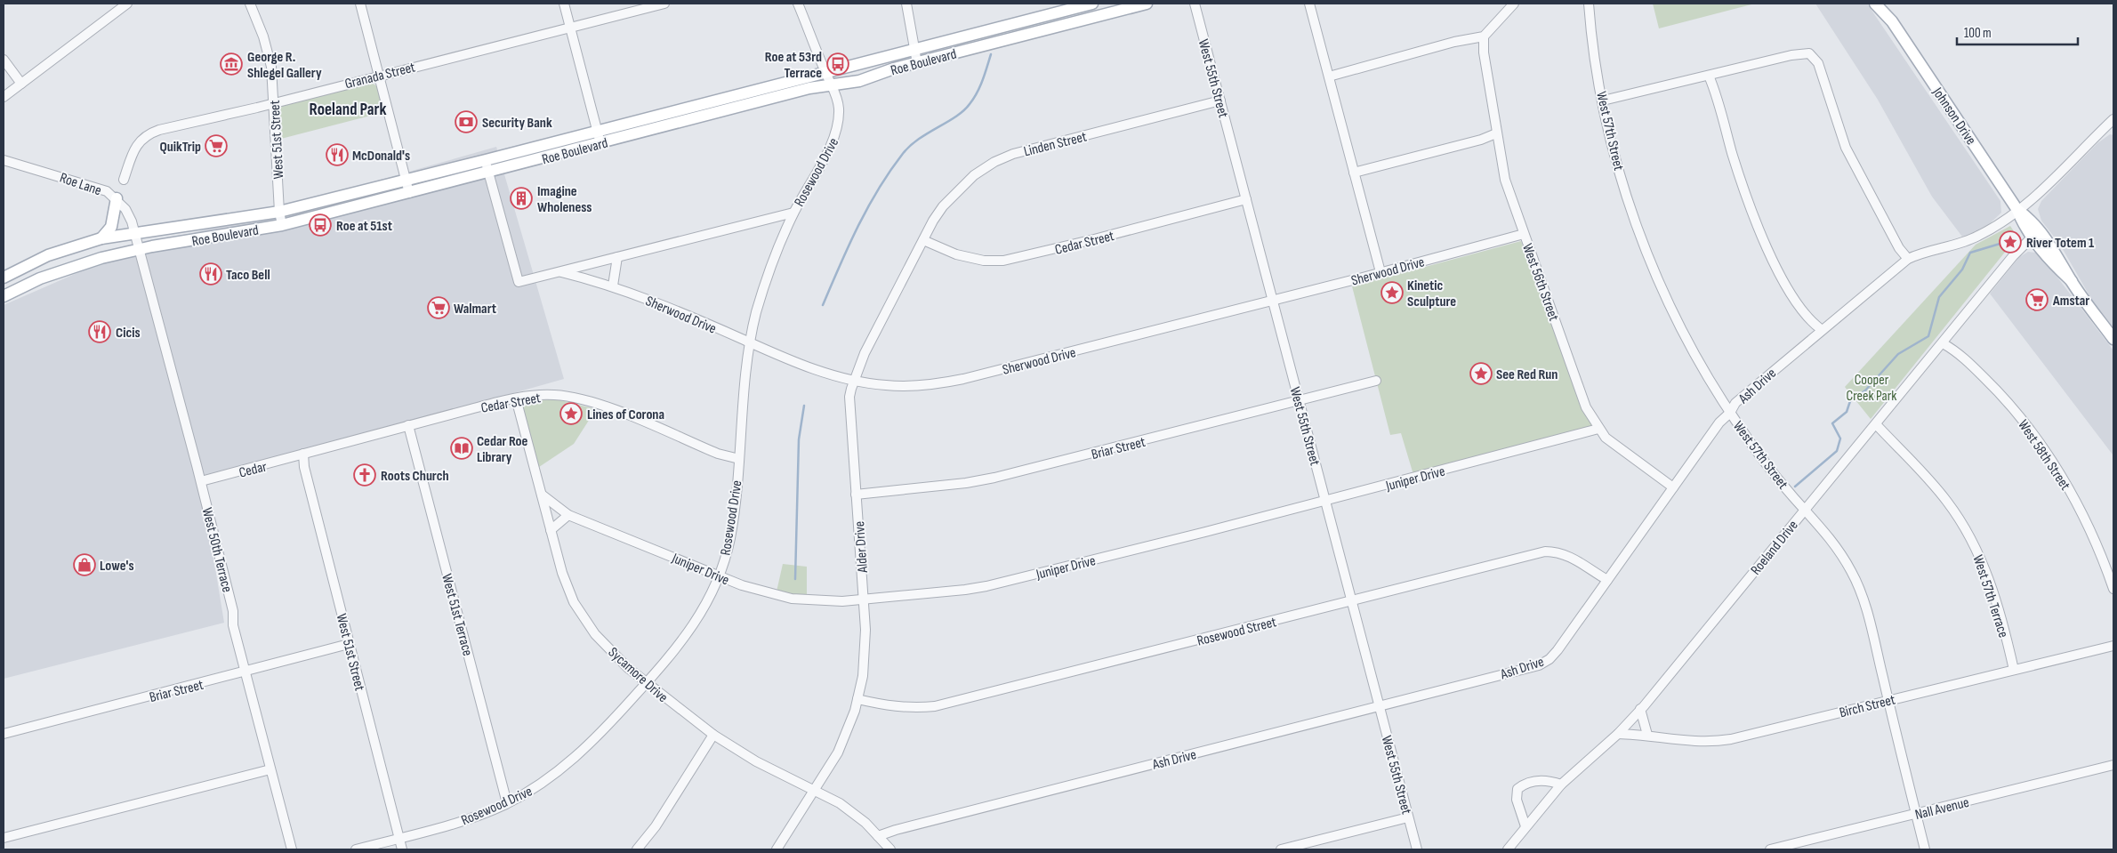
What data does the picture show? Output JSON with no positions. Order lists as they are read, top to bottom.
{
  "streets": {
    "main road": ["Roe Boulevard", "Johnson Drive"],
    "street": [
      "Granada Street",
      "West 55th Street",
      "West 57th Street",
      "West 51st Street",
      "Linden Street",
      "Rosewood Drive",
      "Roe Lane",
      "Cedar Street",
      "Sherwood Drive",
      "West 56th Street",
      "Ash Drive",
      "Briar Street",
      "West 58th Street",
      "Cedar",
      "Juniper Drive",
      "Alder Drive",
      "Roeland Drive",
      "West 50th Terrace",
      "West 57th Terrace",
      "West 51st Terrace",
      "Rosewood Street",
      "Sycamore Drive",
      "Birch Street",
      "Nall Avenue"
    ]
  },
  "crossings": [
    ["Roe Boulevard", "West 51st Street"],
    ["Roe Boulevard", "Rosewood Drive"],
    ["Roe Boulevard", "Roe Lane"],
    ["Roe Boulevard", "West 50th Terrace"],
    ["Granada Street", "West 51st Street"],
    ["West 55th Street", "Linden Street"],
    ["West 55th Street", "Cedar Street"],
    ["West 55th Street", "Sherwood Drive"],
    ["West 55th Street", "Ash Drive"],
    ["West 55th Street", "Briar Street"],
    ["West 55th Street", "Juniper Drive"],
    ["West 55th Street", "Rosewood Street"],
    ["Johnson Drive", "Ash Drive"],
    ["Johnson Drive", "Roeland Drive"],
    ["West 57th Street", "Ash Drive"],
    ["West 57th Street", "Roeland Drive"],
    ["West 57th Street", "Birch Street"],
    ["West 57th Street", "Nall Avenue"],
    ["West 51st Street", "Rosewood Drive"],
    ["West 51st Street", "Cedar Street"],
    ["West 51st Street", "Briar Street"],
    ["West 51st Street", "Cedar"],
    ["Linden Street", "Cedar Street"],
    ["Linden Street", "Alder Drive"],
    ["Rosewood Drive", "Cedar Street"],
    ["Rosewood Drive", "Sherwood Drive"],
    ["Rosewood Drive", "Juniper Drive"],
    ["Rosewood Drive", "West 51st Terrace"],
    ["Rosewood Drive", "Sycamore Drive"],
    ["Roe Lane", "West 50th Terrace"],
    ["Cedar Street", "Cedar"],
    ["Cedar Street", "Alder Drive"],
    ["Cedar Street", "West 51st Terrace"],
    ["Cedar Street", "Sycamore Drive"],
    ["Sherwood Drive", "West 56th Street"],
    ["Sherwood Drive", "Alder Drive"],
    ["West 56th Street", "Ash Drive"],
    ["West 56th Street", "Juniper Drive"],
    ["Ash Drive", "Rosewood Street"],
    ["Ash Drive", "Sycamore Drive"],
    ["Briar Street", "Alder Drive"],
    ["Briar Street", "West 50th Terrace"],
    ["West 58th Street", "Roeland Drive"],
    ["Cedar", "West 50th Terrace"],
    ["Juniper Drive", "Alder Drive"],
    ["Juniper Drive", "Sycamore Drive"],
    ["Alder Drive", "Rosewood Street"],
    ["Alder Drive", "Sycamore Drive"],
    ["Roeland Drive", "West 57th Terrace"],
    ["Roeland Drive", "Birch Street"],
    ["West 57th Terrace", "Birch Street"]
  ],
  "districts": ["Roeland Park"],
  "parks": ["Cooper Creek Park"],
  "places": {
    "museum": ["George R. Shlegel Gallery"],
    "bus stop": ["Roe at 53rd Terrace", "Roe at 51st"],
    "bank": ["Security Bank"],
    "supermarket": ["QuikTrip", "Amstar", "Walmart"],
    "restaurant": ["McDonald's", "Taco Bell", "Cicis"],
    "building": ["Imagine Wholeness"],
    "place": [
      "River Totem 1",
      "Kinetic Sculpture",
      "See Red Run",
      "Lines of Corona"
    ],
    "library": ["Cedar Roe Library"],
    "church": ["Roots Church"],
    "shop": ["Lowe's"]
  },
  "scale_bar": "100 m"
}
